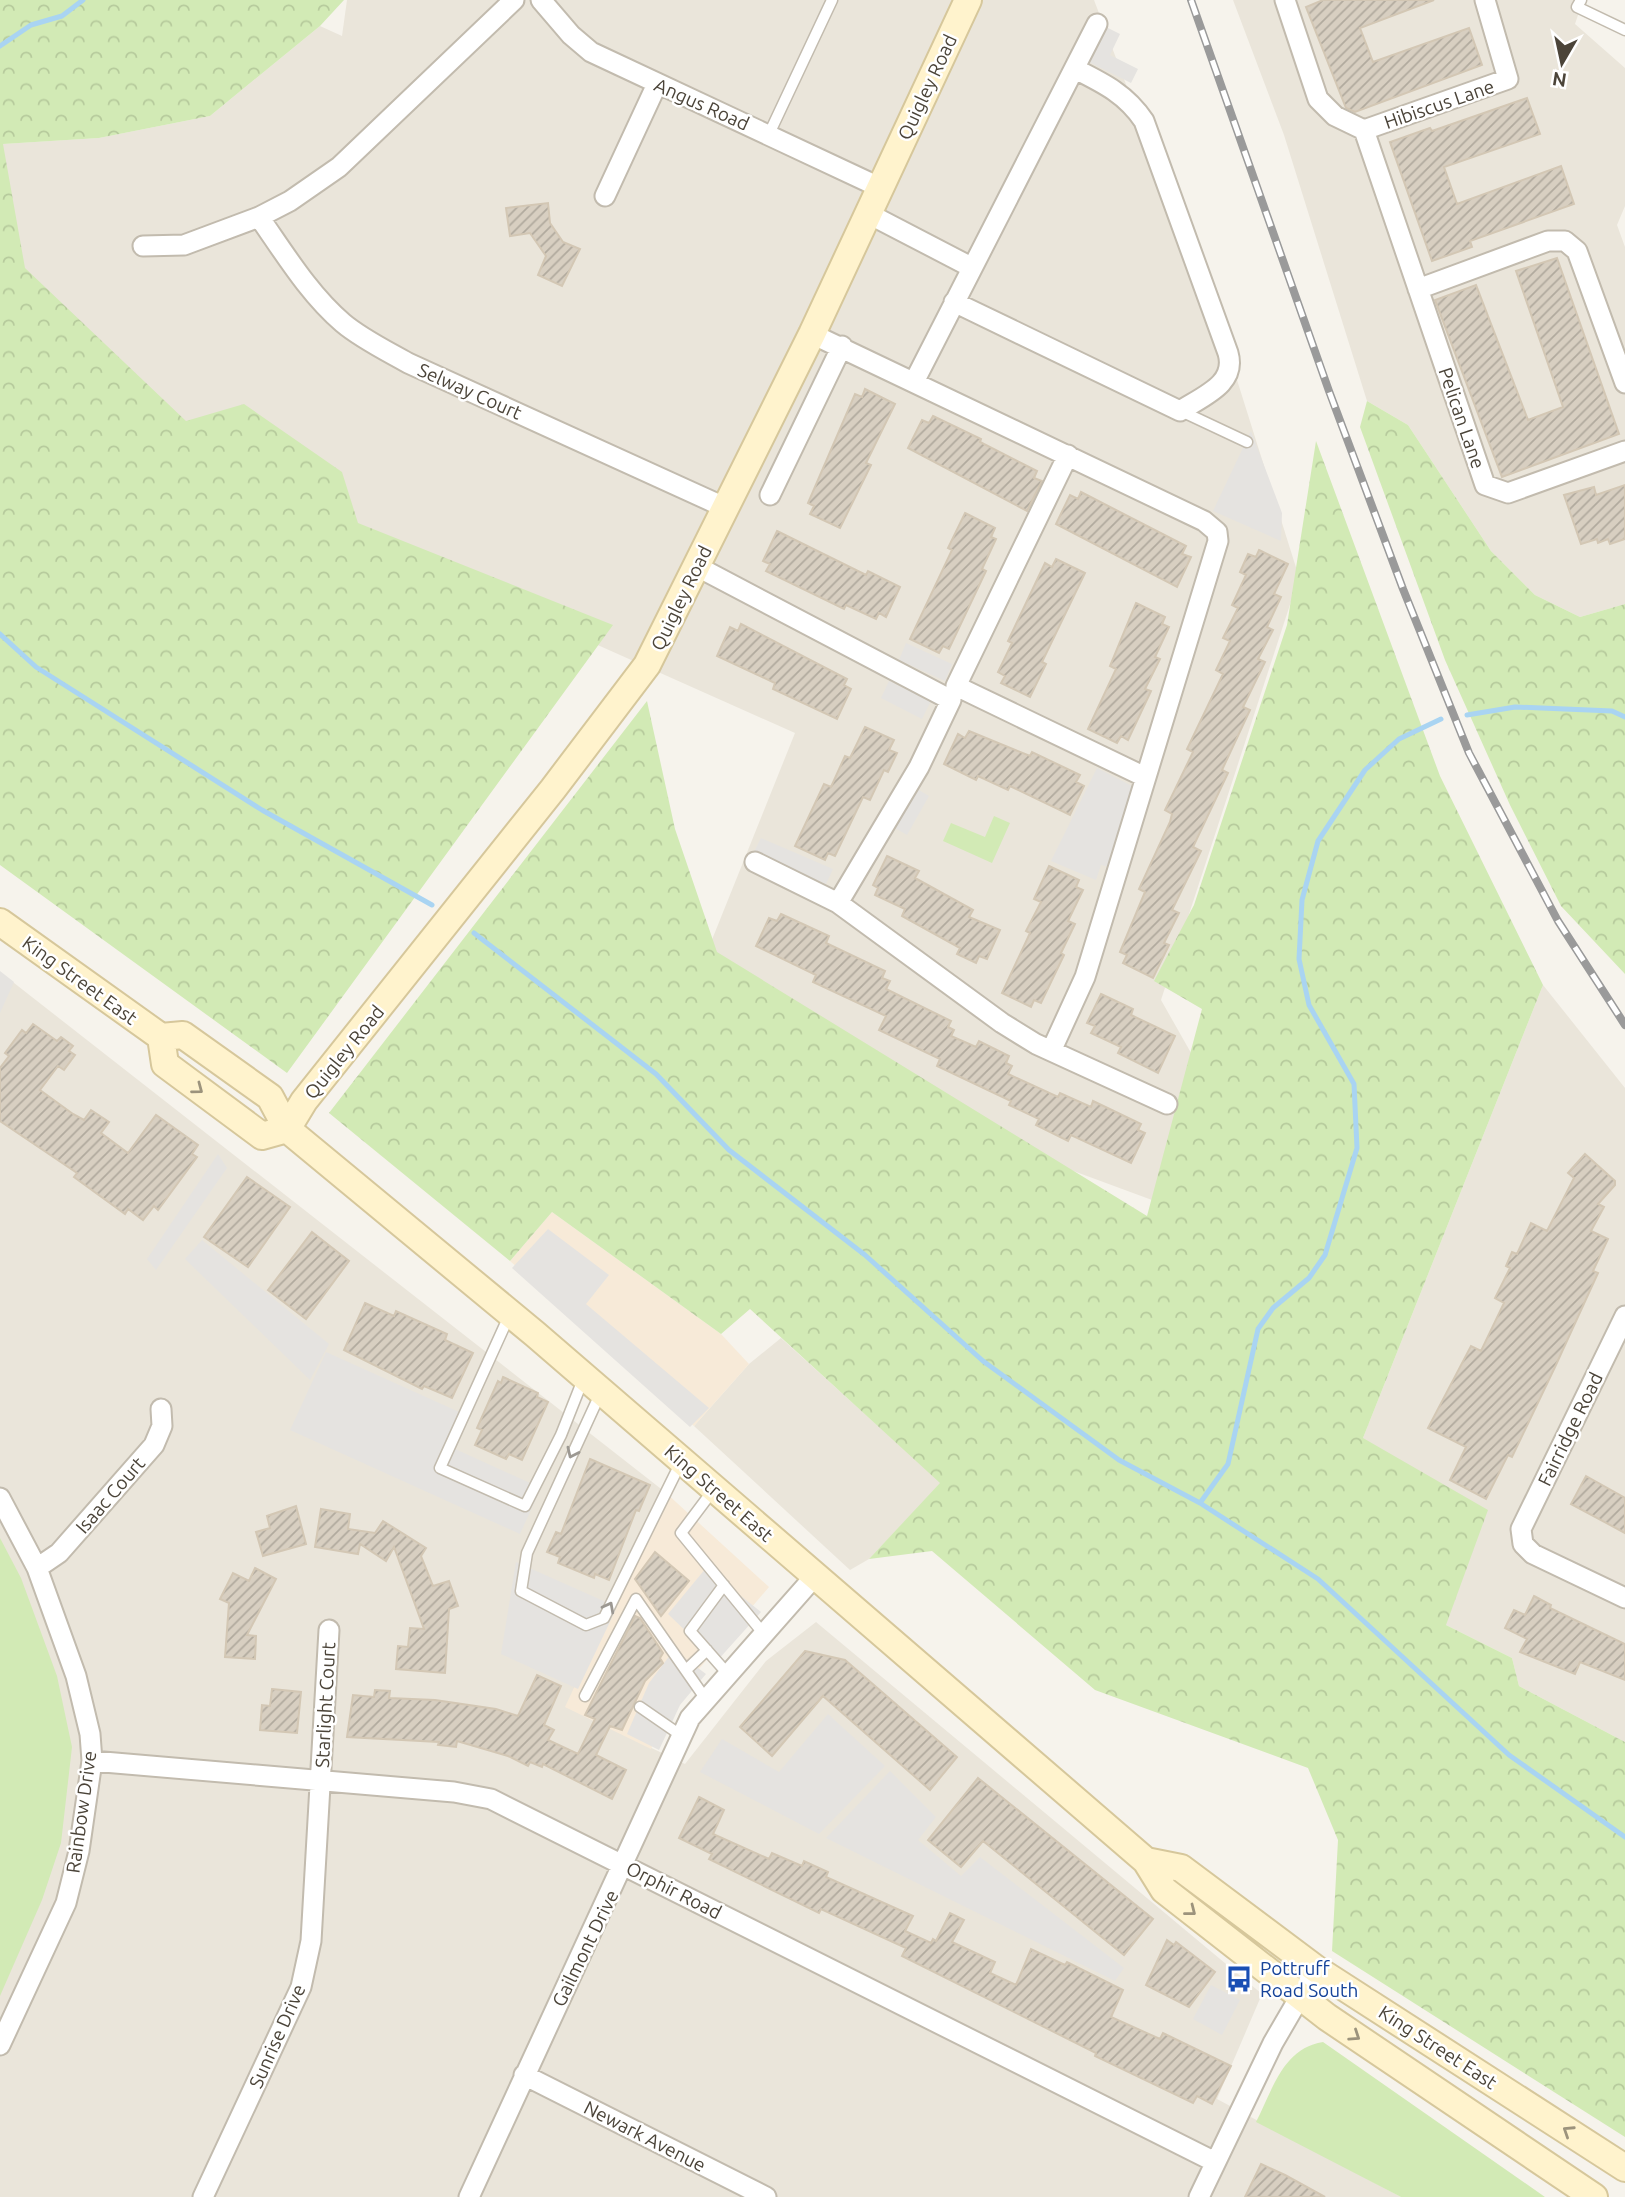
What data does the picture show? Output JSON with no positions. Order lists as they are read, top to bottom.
{
  "streets": {
    "main road": ["Quigley Road", "King Street East"],
    "street": [
      "Angus Road",
      "Hibiscus Lane",
      "Selway Court",
      "Pelican Lane",
      "Fairridge Road",
      "Isaac Court",
      "Starlight Court",
      "Rainbow Drive",
      "Orphir Road",
      "Gailmont Drive",
      "Sunrise Drive",
      "Newark Avenue"
    ]
  },
  "crossings": [
    ["Quigley Road", "Angus Road"],
    ["Quigley Road", "Selway Court"],
    ["Quigley Road", "King Street East"],
    ["Hibiscus Lane", "Pelican Lane"],
    ["King Street East", "Gailmont Drive"],
    ["Isaac Court", "Rainbow Drive"],
    ["Starlight Court", "Orphir Road"],
    ["Starlight Court", "Sunrise Drive"],
    ["Rainbow Drive", "Orphir Road"],
    ["Orphir Road", "Gailmont Drive"],
    ["Orphir Road", "Sunrise Drive"],
    ["Gailmont Drive", "Newark Avenue"]
  ],
  "places": {
    "bus stop": ["Pottruff Road South"]
  },
  "north": "bottom"
}
